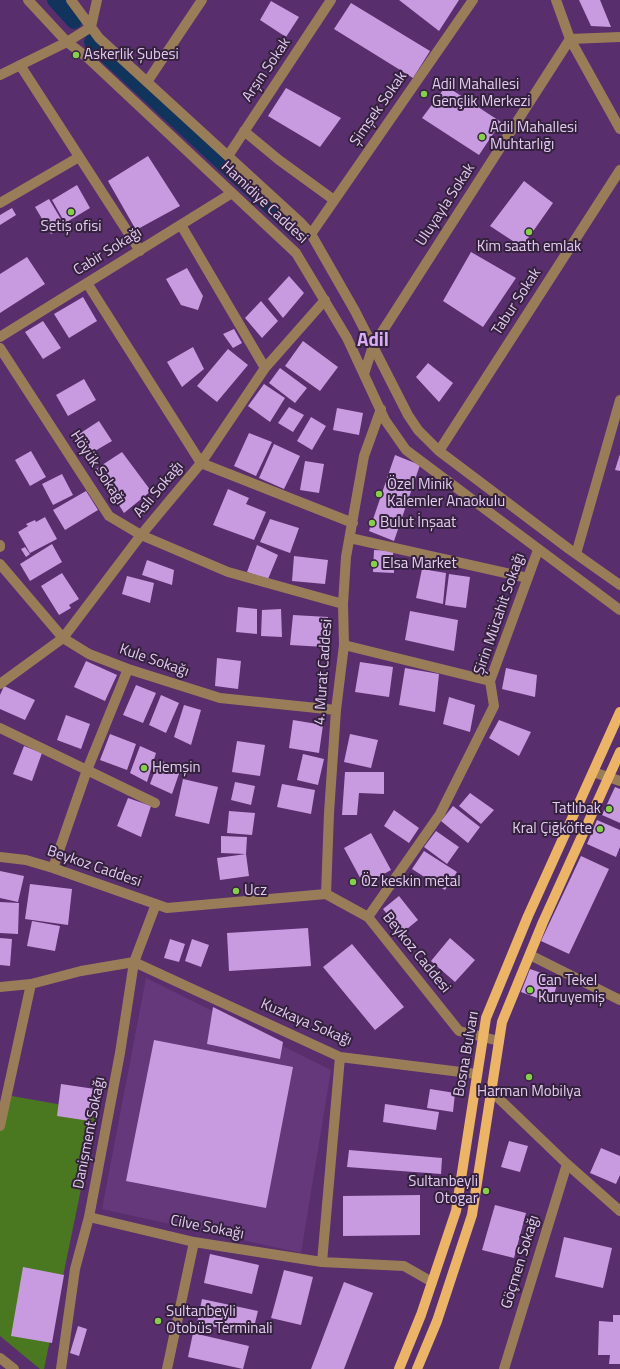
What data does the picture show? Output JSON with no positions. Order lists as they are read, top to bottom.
{
  "streets": {
    "main road": ["Bosna Bulvarı"],
    "street": [
      "Arşın Sokak",
      "Şimşek Sokak",
      "Hamidiye Caddesi",
      "Uluyayla Sokak",
      "Cabir Sokağı",
      "Tabur Sokak",
      "Höyük Sokağı",
      "Aslı Sokağı",
      "Şirin Mücahit Sokağı",
      "Kule Sokağı",
      "4. Murat Caddesi",
      "Beykoz Caddesi",
      "Kuzkaya Sokağı",
      "Danişment Sokağı",
      "Cilve Sokağı",
      "Göçmen Sokağı"
    ]
  },
  "crossings": [
    ["Arşın Sokak", "Hamidiye Caddesi"],
    ["Şimşek Sokak", "Hamidiye Caddesi"],
    ["Hamidiye Caddesi", "Uluyayla Sokak"],
    ["Hamidiye Caddesi", "Cabir Sokağı"],
    ["Hamidiye Caddesi", "Tabur Sokak"],
    ["Hamidiye Caddesi", "Aslı Sokağı"],
    ["Hamidiye Caddesi", "Şirin Mücahit Sokağı"],
    ["Hamidiye Caddesi", "4. Murat Caddesi"],
    ["Höyük Sokağı", "Aslı Sokağı"],
    ["Höyük Sokağı", "4. Murat Caddesi"],
    ["Aslı Sokağı", "Kule Sokağı"],
    ["Şirin Mücahit Sokağı", "Beykoz Caddesi"],
    ["Kule Sokağı", "4. Murat Caddesi"],
    ["4. Murat Caddesi", "Beykoz Caddesi"],
    ["Beykoz Caddesi", "Bosna Bulvarı"],
    ["Beykoz Caddesi", "Danişment Sokağı"],
    ["Kuzkaya Sokağı", "Bosna Bulvarı"],
    ["Kuzkaya Sokağı", "Danişment Sokağı"],
    ["Bosna Bulvarı", "Cilve Sokağı"],
    ["Danişment Sokağı", "Cilve Sokağı"]
  ],
  "districts": ["Adil"],
  "places": [
    "Askerlik Şubesi",
    "Adil Mahallesi Gençlik Merkezi",
    "Adil Mahallesi Muhtarlığı",
    "Setiş ofisi",
    "Kim saath emlak",
    "Özel Minik Kalemler Anaokulu",
    "Bulut İnşaat",
    "Elsa Market",
    "Hemşin",
    "Tatlıbak",
    "Kral Çiğköfte",
    "Öz keskin metal",
    "Ucz",
    "Can Tekel Kuruyemiş",
    "Harman Mobilya",
    "Sultanbeyli Otogar",
    "Sultanbeyli Otobüs Terminali"
  ]
}
